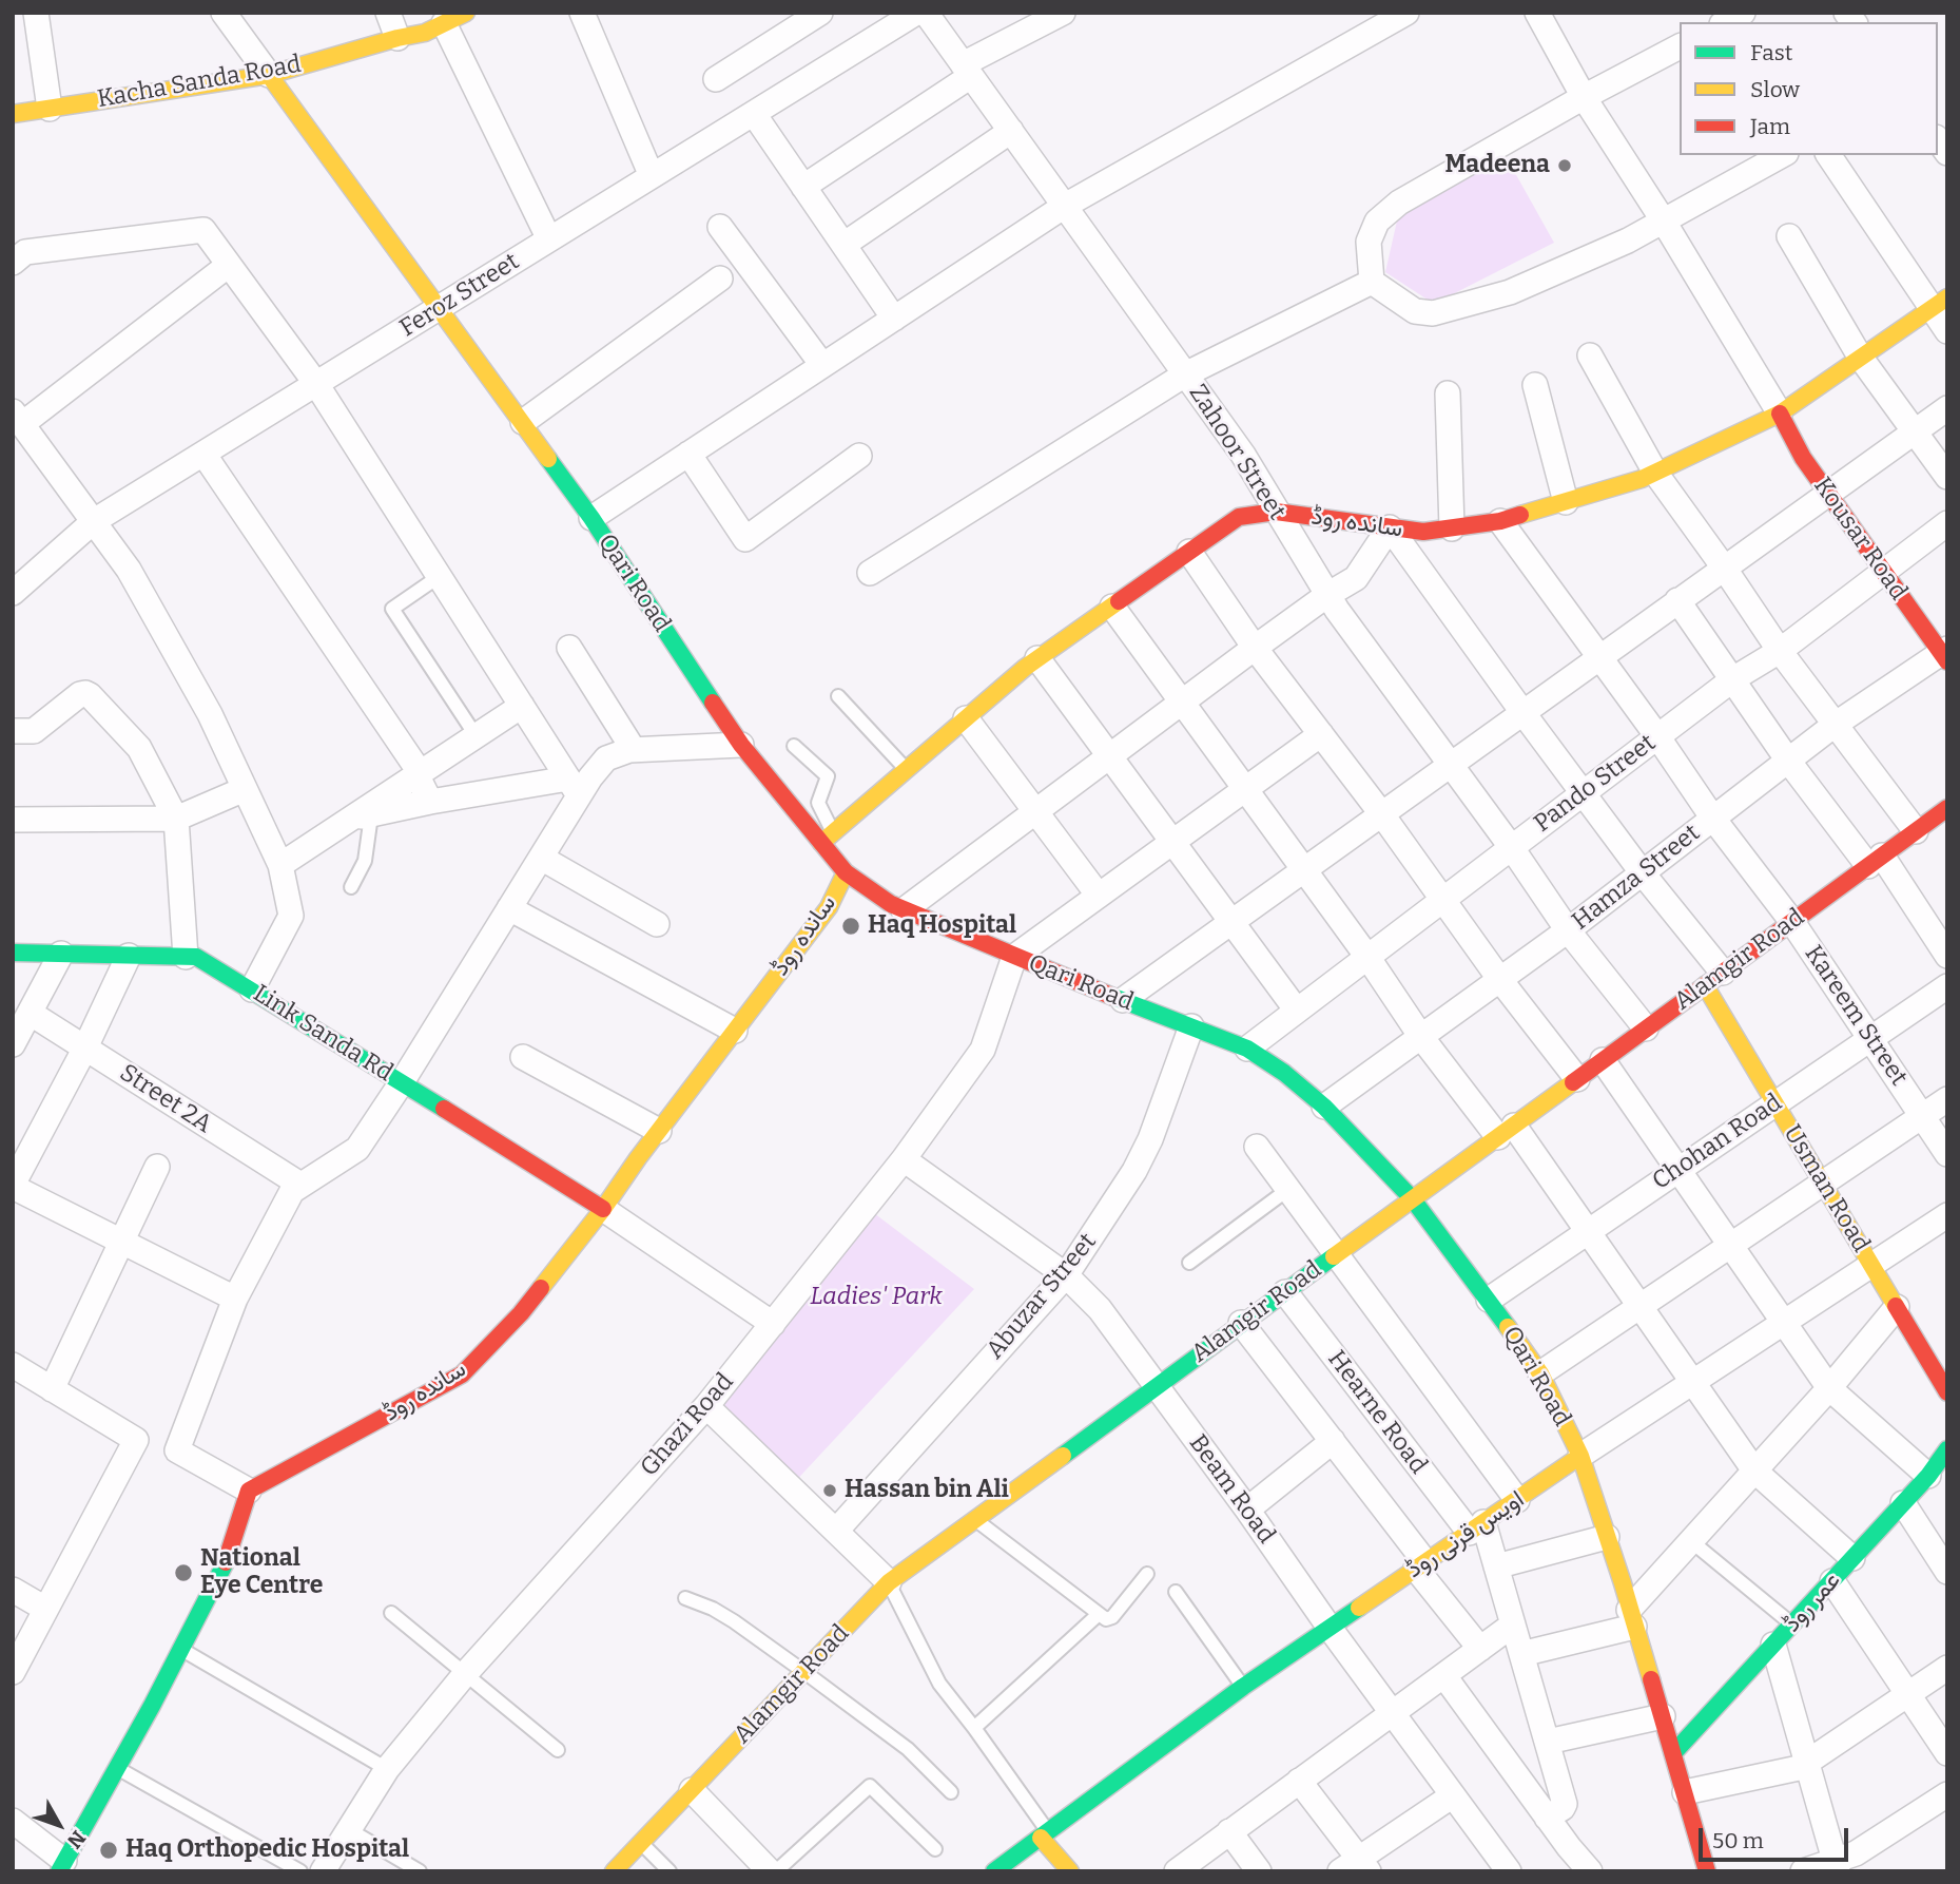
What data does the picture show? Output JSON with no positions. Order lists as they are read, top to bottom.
{
  "streets": {
    "main road": [
      "Kacha Sanda Road",
      "ساندہ روڈ",
      "Kousar Road",
      "Qari Road",
      "Alamgir Road",
      "Link Sanda Rd",
      "Usman Road",
      "اویس قرنی روڈ",
      "عمر روڈ"
    ],
    "street": [
      "Feroz Street",
      "Zahoor Street",
      "Pando Street",
      "Hamza Street",
      "Kareem Street",
      "Street 2A",
      "Chohan Road",
      "Abuzar Street",
      "Hearne Road",
      "Ghazi Road",
      "Beam Road"
    ]
  },
  "crossings": [
    ["Kacha Sanda Road", "Qari Road"],
    ["Feroz Street", "Qari Road"],
    ["Zahoor Street", "ساندہ روڈ"],
    ["Zahoor Street", "Pando Street"],
    ["Zahoor Street", "Hamza Street"],
    ["Zahoor Street", "Alamgir Road"],
    ["ساندہ روڈ", "Kousar Road"],
    ["ساندہ روڈ", "Qari Road"],
    ["ساندہ روڈ", "Kareem Street"],
    ["ساندہ روڈ", "Link Sanda Rd"],
    ["Kousar Road", "Pando Street"],
    ["Kousar Road", "Hamza Street"],
    ["Qari Road", "Pando Street"],
    ["Qari Road", "Hamza Street"],
    ["Qari Road", "Alamgir Road"],
    ["Qari Road", "Chohan Road"],
    ["Qari Road", "Abuzar Street"],
    ["Qari Road", "Ghazi Road"],
    ["Qari Road", "اویس قرنی روڈ"],
    ["Qari Road", "عمر روڈ"],
    ["Pando Street", "Kareem Street"],
    ["Hamza Street", "Kareem Street"],
    ["Alamgir Road", "Kareem Street"],
    ["Alamgir Road", "Usman Road"],
    ["Alamgir Road", "Hearne Road"],
    ["Alamgir Road", "Beam Road"],
    ["Kareem Street", "Chohan Road"],
    ["Chohan Road", "Usman Road"],
    ["Usman Road", "اویس قرنی روڈ"],
    ["Abuzar Street", "Beam Road"],
    ["Hearne Road", "اویس قرنی روڈ"],
    ["Ghazi Road", "Beam Road"],
    ["Beam Road", "اویس قرنی روڈ"]
  ],
  "parks": ["Ladies' Park"],
  "places": [
    "Madeena",
    "Haq Hospital",
    "Hassan bin Ali",
    "National Eye Centre",
    "Haq Orthopedic Hospital"
  ],
  "legend": ["Fast", "Slow", "Jam"],
  "scale_bar": "50 m",
  "north": "bottom right"
}
